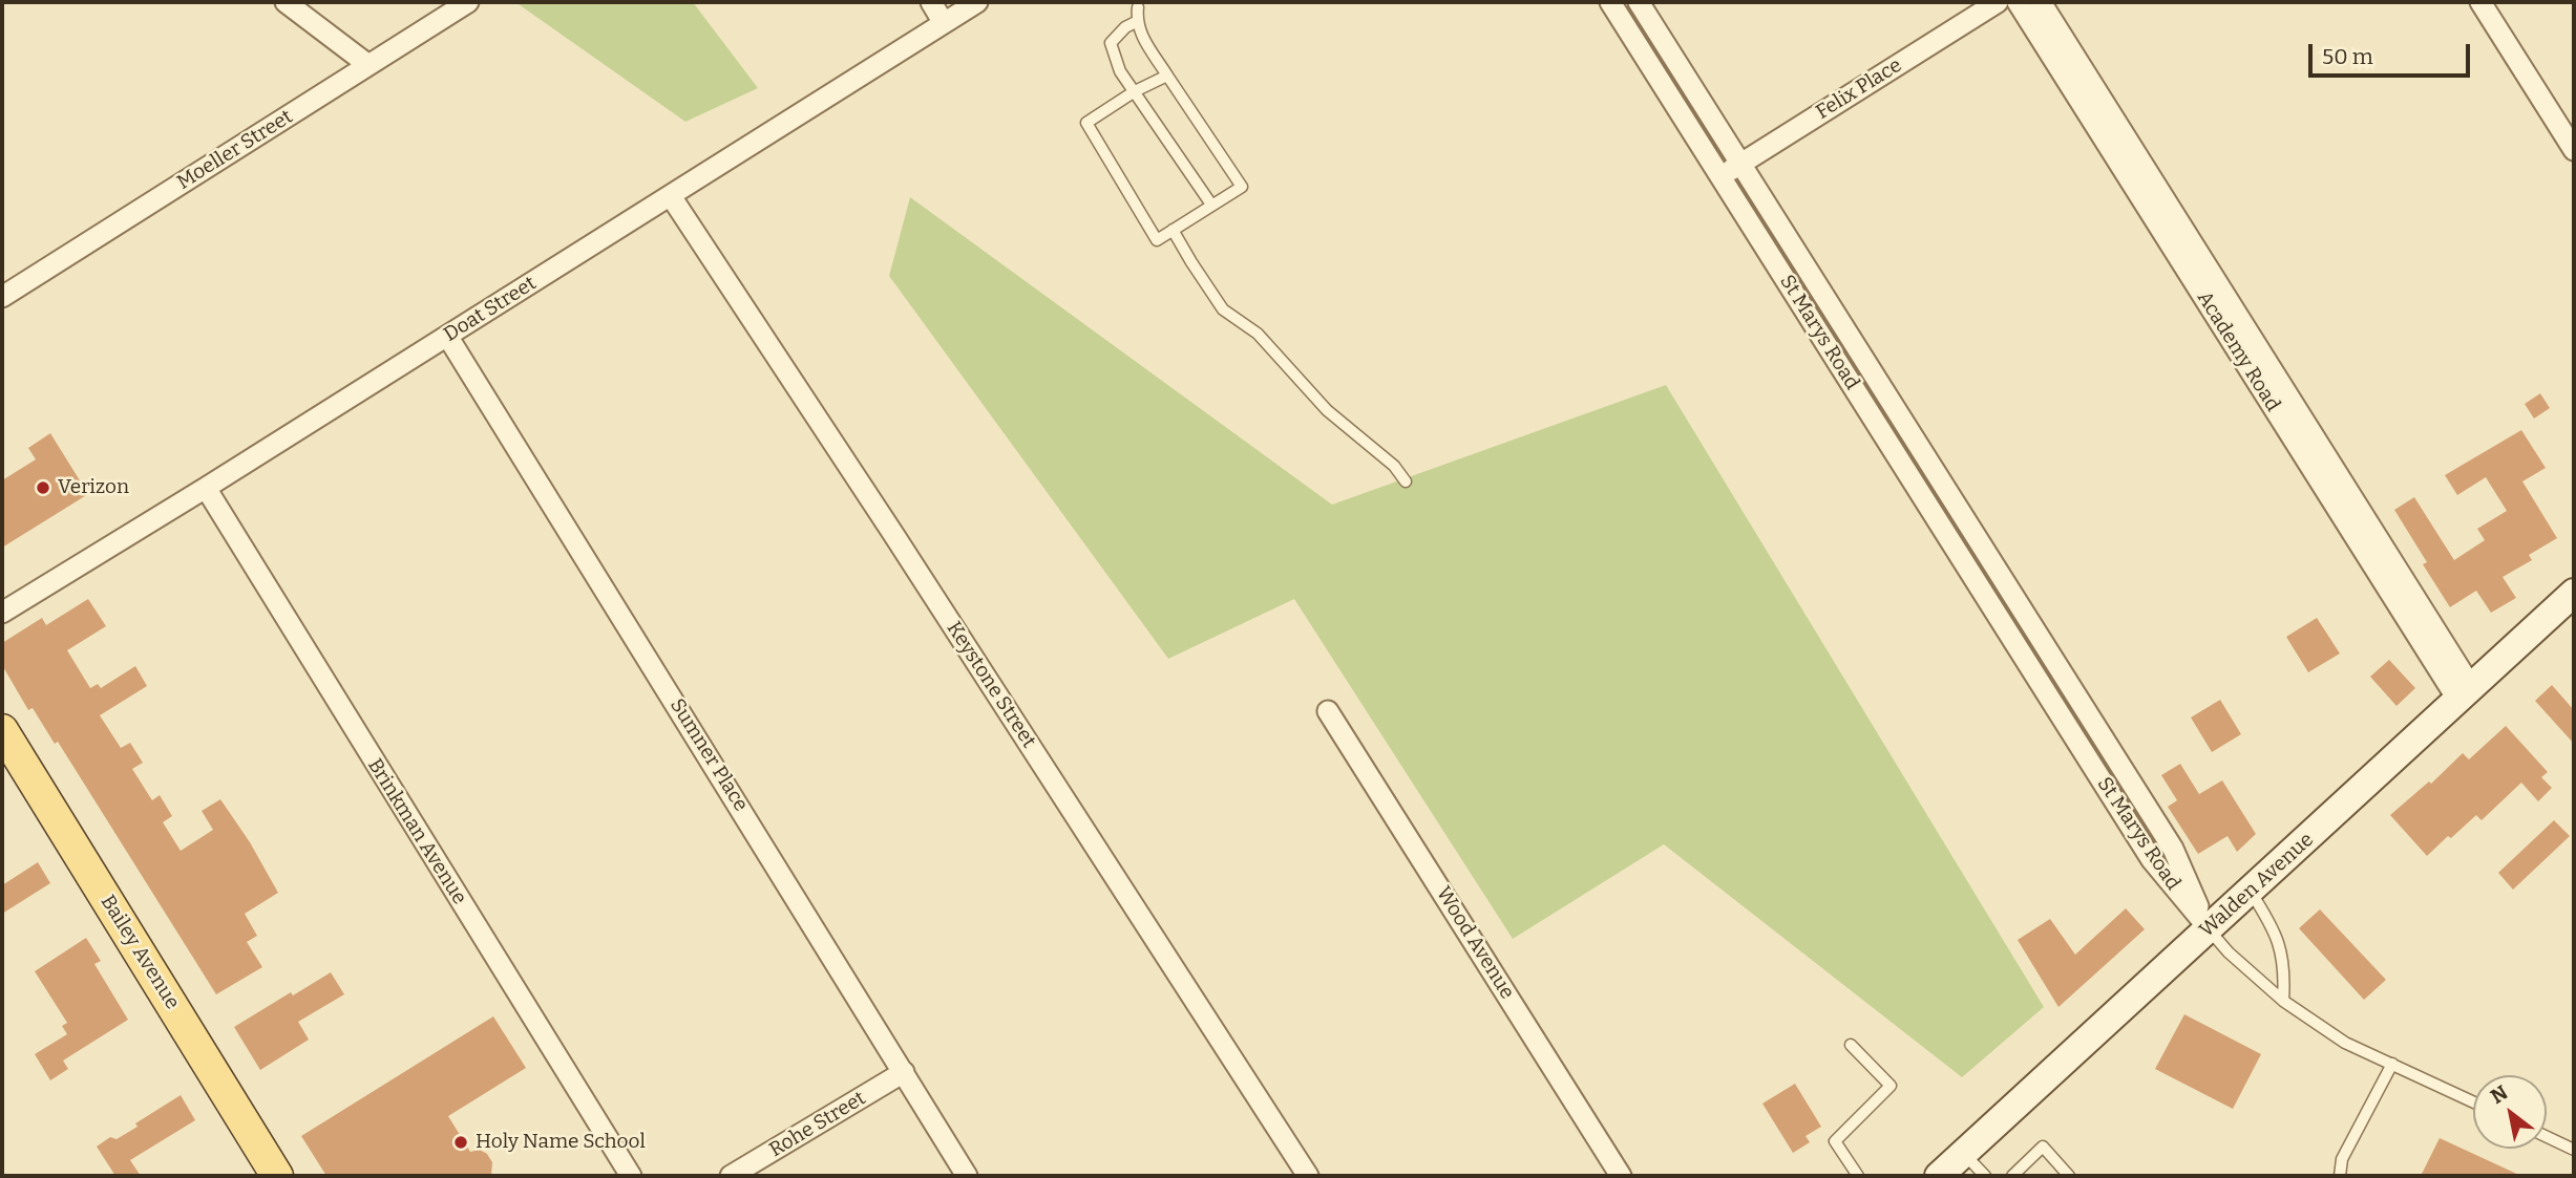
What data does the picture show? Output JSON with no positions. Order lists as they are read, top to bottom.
{
  "streets": {
    "main road": ["Walden Avenue", "Bailey Avenue"],
    "street": [
      "Felix Place",
      "Moeller Street",
      "Doat Street",
      "St Marys Road",
      "Academy Road",
      "Keystone Street",
      "Sumner Place",
      "Brinkman Avenue",
      "Wood Avenue",
      "Rohe Street"
    ]
  },
  "crossings": [
    ["Felix Place", "St Marys Road"],
    ["Doat Street", "Keystone Street"],
    ["Doat Street", "Sumner Place"],
    ["Doat Street", "Brinkman Avenue"],
    ["St Marys Road", "Walden Avenue"],
    ["Academy Road", "Walden Avenue"],
    ["Sumner Place", "Rohe Street"]
  ],
  "places": ["Verizon", "Holy Name School"],
  "scale_bar": "50 m",
  "north": "top left"
}
